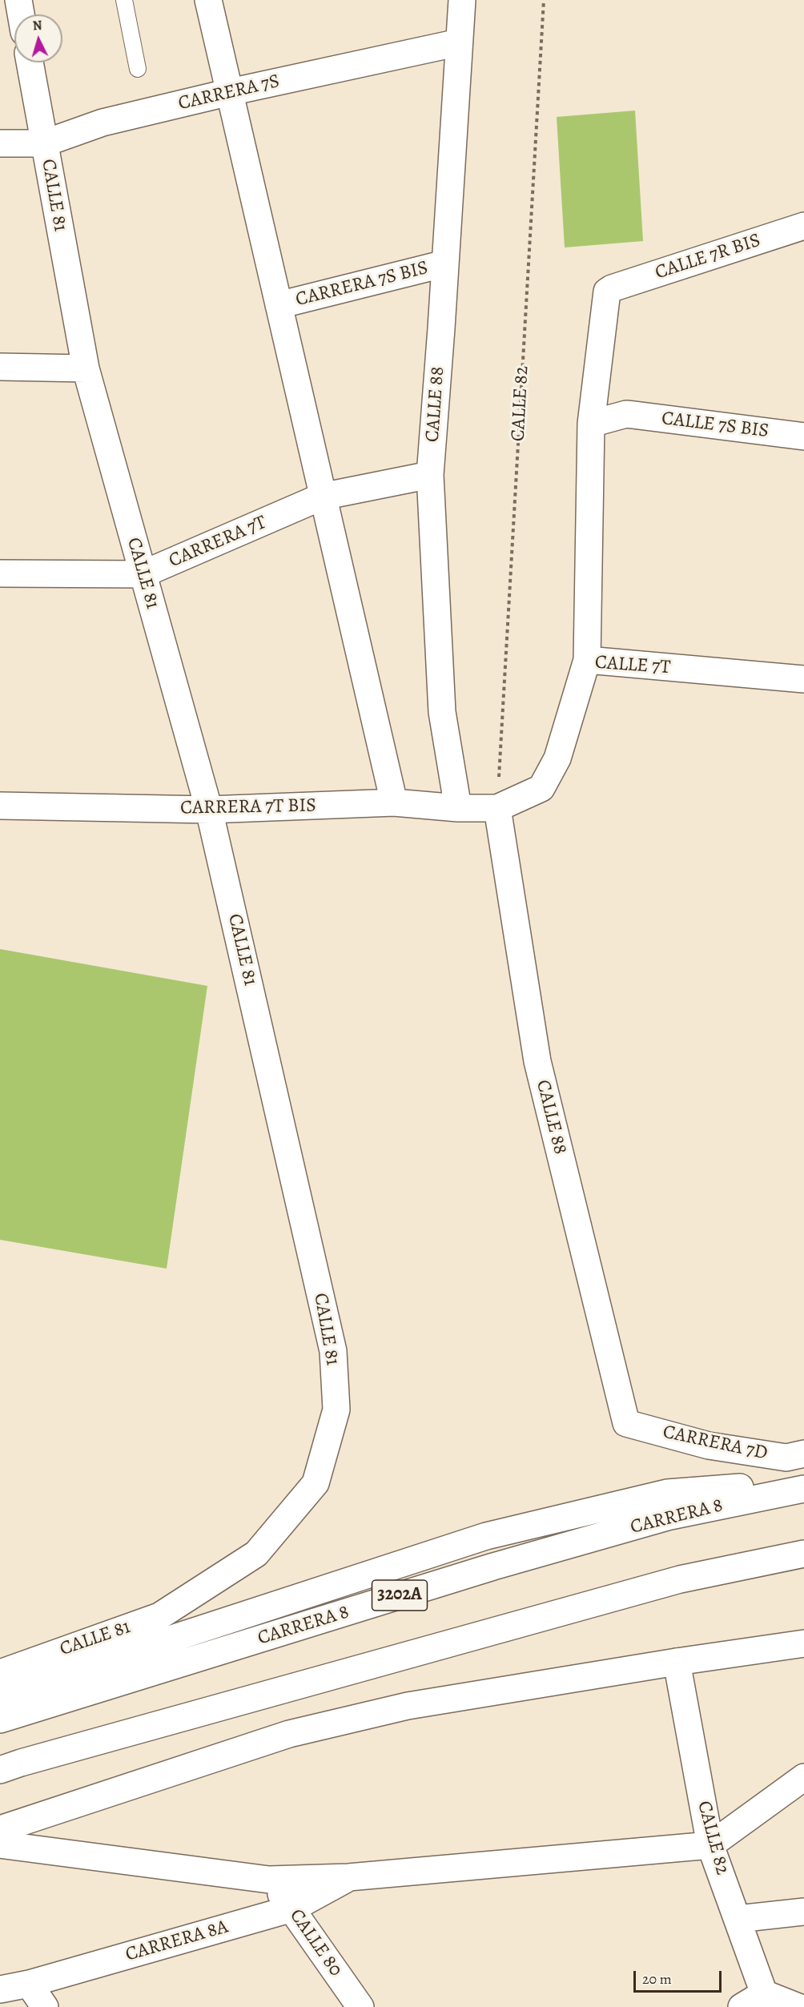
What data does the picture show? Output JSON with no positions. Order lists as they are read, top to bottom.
{
  "streets": {
    "street": [
      "CARRERA 7S",
      "CALLE 81",
      "CALLE 7R BIS",
      "CARRERA 7S BIS",
      "CALLE 82",
      "CALLE 88",
      "CALLE 7S BIS",
      "CARRERA 7T",
      "CALLE 7T",
      "CARRERA 7T BIS",
      "CARRERA 7D",
      "CARRERA 8",
      "3202A",
      "CARRERA 8A",
      "CALLE 80"
    ]
  },
  "crossings": [
    ["CARRERA 7S", "CALLE 81"],
    ["CARRERA 7S", "CALLE 88"],
    ["CALLE 81", "CARRERA 7T"],
    ["CALLE 81", "CARRERA 7T BIS"],
    ["CALLE 7R BIS", "CALLE 7S BIS"],
    ["CARRERA 7S BIS", "CALLE 88"],
    ["CALLE 82", "CALLE 88"],
    ["CALLE 82", "CALLE 7T"],
    ["CALLE 82", "CARRERA 7T BIS"],
    ["CALLE 88", "CARRERA 7T"],
    ["CALLE 88", "CALLE 7T"],
    ["CALLE 88", "CARRERA 7T BIS"],
    ["CALLE 88", "CARRERA 7D"],
    ["CALLE 7T", "CARRERA 7T BIS"],
    ["CARRERA 8A", "CALLE 80"]
  ],
  "scale_bar": "20 m",
  "north": "top"
}
